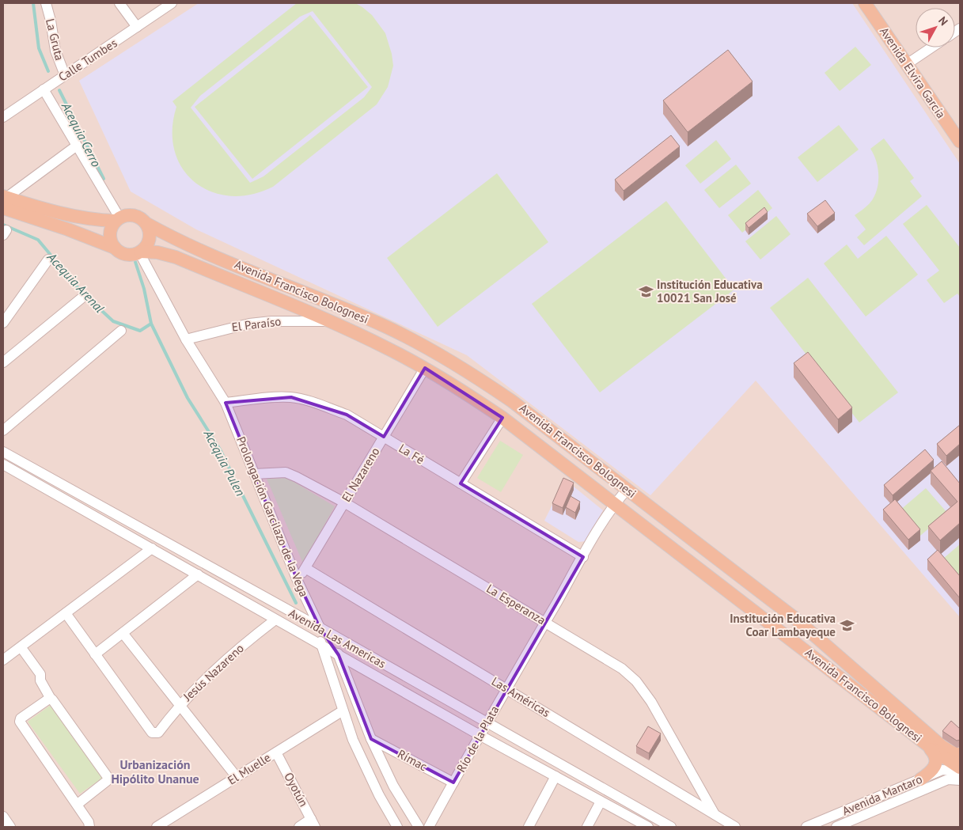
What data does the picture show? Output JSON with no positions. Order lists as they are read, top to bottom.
{
  "streets": {
    "main road": ["Avenida Elvira García", "Avenida Francisco Bolognesi"],
    "street": [
      "La Gruta",
      "Calle Tumbes",
      "El Paraíso",
      "La Fé",
      "El Nazareno",
      "Prolongación Garcilazo de la Vega",
      "La Esperanza",
      "Avenida Las Americas",
      "Jesús Nazareno",
      "Las Américas",
      "Río de la Plata",
      "Rímac",
      "El Muelle",
      "Oyotún",
      "Avenida Mantaro"
    ]
  },
  "crossings": [
    ["La Gruta", "Calle Tumbes"],
    ["Avenida Francisco Bolognesi", "El Paraíso"],
    ["Avenida Francisco Bolognesi", "El Nazareno"],
    ["Avenida Francisco Bolognesi", "Prolongación Garcilazo de la Vega"],
    ["Avenida Francisco Bolognesi", "Río de la Plata"],
    ["El Paraíso", "Prolongación Garcilazo de la Vega"],
    ["La Fé", "El Nazareno"],
    ["La Fé", "Prolongación Garcilazo de la Vega"],
    ["La Fé", "Río de la Plata"],
    ["El Nazareno", "Prolongación Garcilazo de la Vega"],
    ["El Nazareno", "La Esperanza"],
    ["El Nazareno", "Las Américas"],
    ["Prolongación Garcilazo de la Vega", "La Esperanza"],
    ["Prolongación Garcilazo de la Vega", "Avenida Las Americas"],
    ["Prolongación Garcilazo de la Vega", "Rímac"],
    ["La Esperanza", "Las Américas"],
    ["La Esperanza", "Río de la Plata"],
    ["Avenida Las Americas", "Jesús Nazareno"],
    ["Avenida Las Americas", "Río de la Plata"],
    ["Las Américas", "Río de la Plata"],
    ["Río de la Plata", "Rímac"],
    ["El Muelle", "Oyotún"]
  ],
  "districts": ["Urbanización Hipólito Unanue"],
  "water": ["Acequia Cerro", "Acequia Arenal", "Acequia Pulen"],
  "places": {
    "school or university": ["Institución Educativa 10021 San José", "Institución Educativa Coar Lambayeque"]
  },
  "north": "top right"
}
